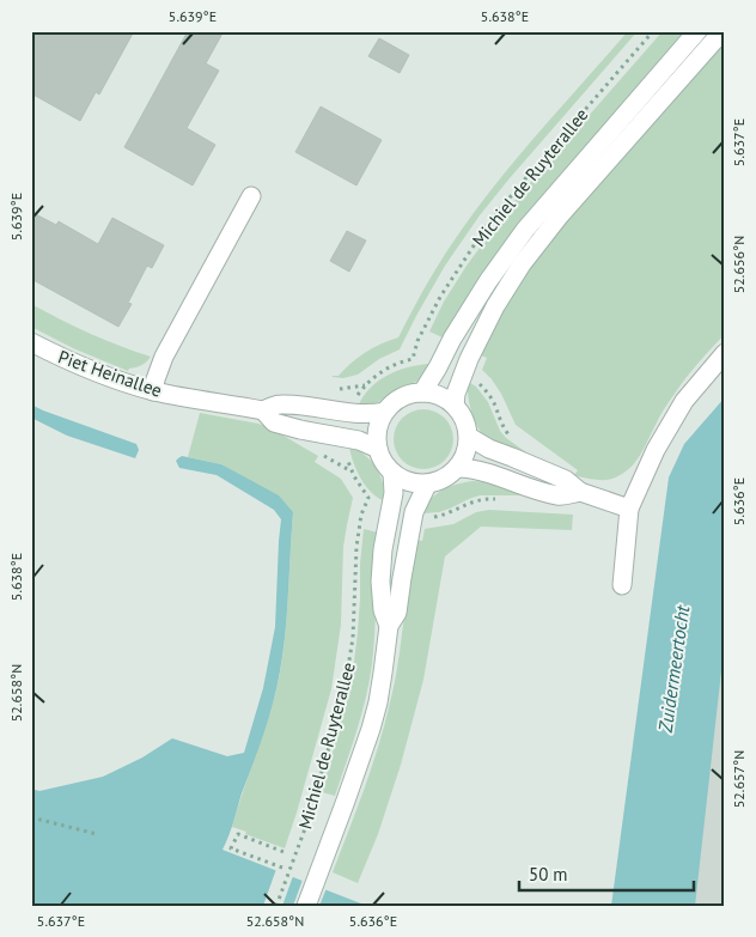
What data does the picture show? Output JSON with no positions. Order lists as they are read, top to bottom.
{
  "streets": {
    "main road": ["Michiel de Ruyterallee", "Piet Heinallee"]
  },
  "crossings": [
    ["Michiel de Ruyterallee", "Piet Heinallee"]
  ],
  "water": ["Zuidermeertocht"],
  "scale_bar": "50 m",
  "coordinates": [
    "5.639°E",
    "5.638°E",
    "5.637°E",
    "52.656°N",
    "5.636°E",
    "52.658°N",
    "52.657°N"
  ]
}
